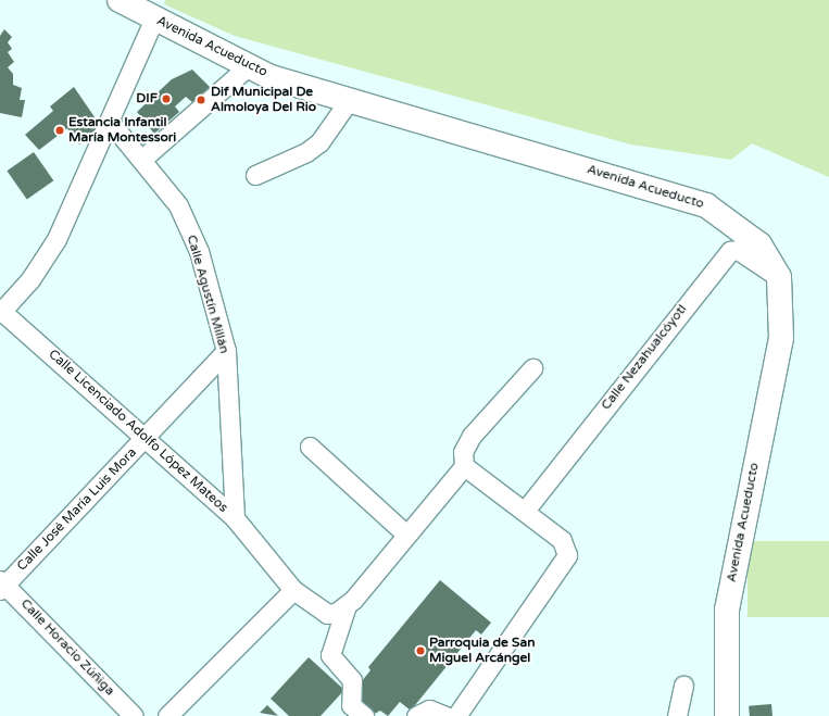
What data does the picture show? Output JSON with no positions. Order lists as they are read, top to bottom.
{
  "streets": {
    "main road": ["Avenida Acueducto"],
    "street": [
      "Calle Agustín Millán",
      "Calle Nezahualcóyotl",
      "Calle Licenciado Adolfo López Mateos",
      "Calle José María Luis Mora",
      "Calle Horacio Zúñiga"
    ]
  },
  "crossings": [
    ["Avenida Acueducto", "Calle Nezahualcóyotl"],
    ["Calle Agustín Millán", "Calle Licenciado Adolfo López Mateos"],
    ["Calle Agustín Millán", "Calle José María Luis Mora"],
    ["Calle Licenciado Adolfo López Mateos", "Calle José María Luis Mora"],
    ["Calle José María Luis Mora", "Calle Horacio Zúñiga"]
  ],
  "places": [
    "DIF",
    "Dif Municipal De Almoloya Del Rio",
    "Estancia Infantil María Montessori",
    "Parroquia de San Miguel Arcángel"
  ]
}
